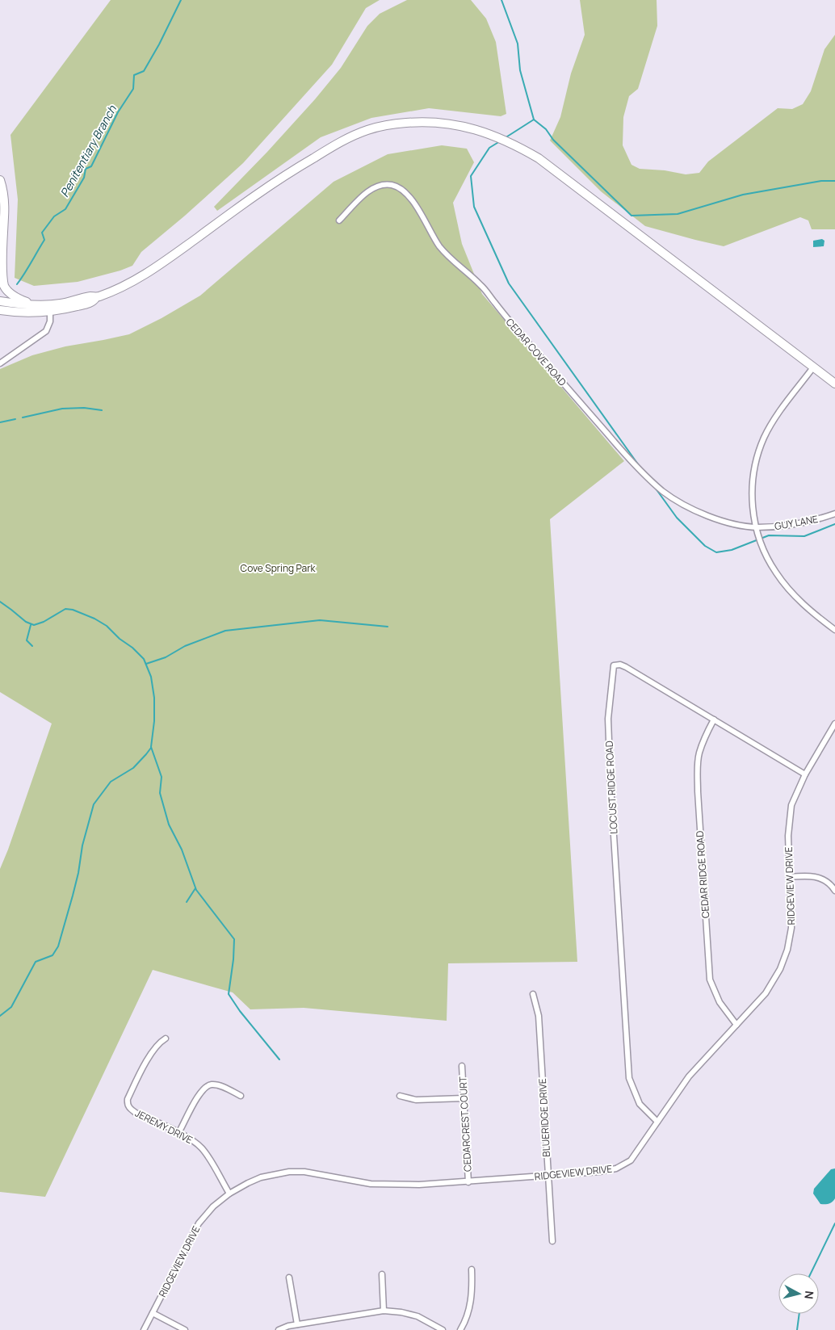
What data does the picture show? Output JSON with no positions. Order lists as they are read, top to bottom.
{
  "streets": {
    "street": [
      "CEDAR COVE ROAD",
      "GUY LANE",
      "LOCUST RIDGE ROAD",
      "CEDAR RIDGE ROAD",
      "RIDGEVIEW DRIVE",
      "BLUERIDGE DRIVE",
      "CEDARCREST COURT",
      "JEREMY DRIVE"
    ]
  },
  "crossings": [
    ["CEDAR COVE ROAD", "GUY LANE"],
    ["LOCUST RIDGE ROAD", "CEDAR RIDGE ROAD"],
    ["LOCUST RIDGE ROAD", "RIDGEVIEW DRIVE"],
    ["CEDAR RIDGE ROAD", "RIDGEVIEW DRIVE"],
    ["RIDGEVIEW DRIVE", "BLUERIDGE DRIVE"],
    ["RIDGEVIEW DRIVE", "CEDARCREST COURT"],
    ["RIDGEVIEW DRIVE", "JEREMY DRIVE"]
  ],
  "water": ["Penitentiary Branch"],
  "parks": ["Cove Spring Park"],
  "north": "right"
}
